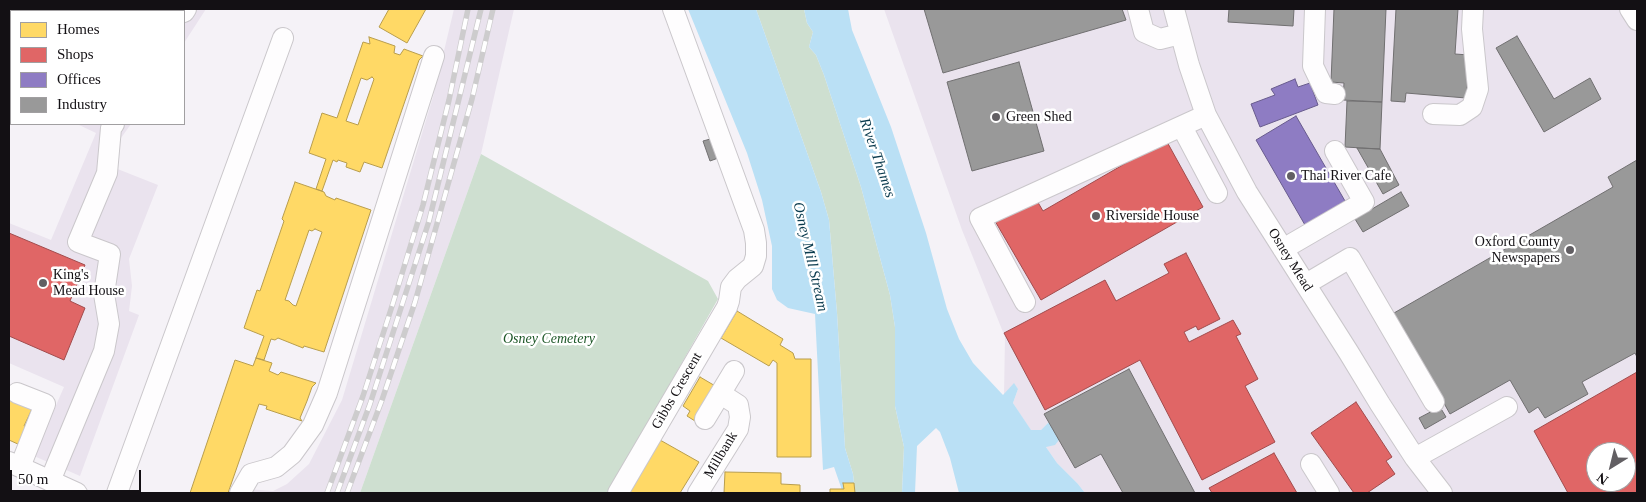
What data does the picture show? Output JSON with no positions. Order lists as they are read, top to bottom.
{
  "streets": {
    "street": ["Osney Mead", "Gibbs Crescent", "Millbank"]
  },
  "water": ["River Thames", "Osney Mill Stream"],
  "parks": ["Osney Cemetery"],
  "places": [
    "Green Shed",
    "Thai River Cafe",
    "Riverside House",
    "Oxford County Newspapers",
    "King's Mead House"
  ],
  "legend": [
    "Homes",
    "Shops",
    "Offices",
    "Industry"
  ],
  "scale_bar": "50 m",
  "north": "bottom left"
}
